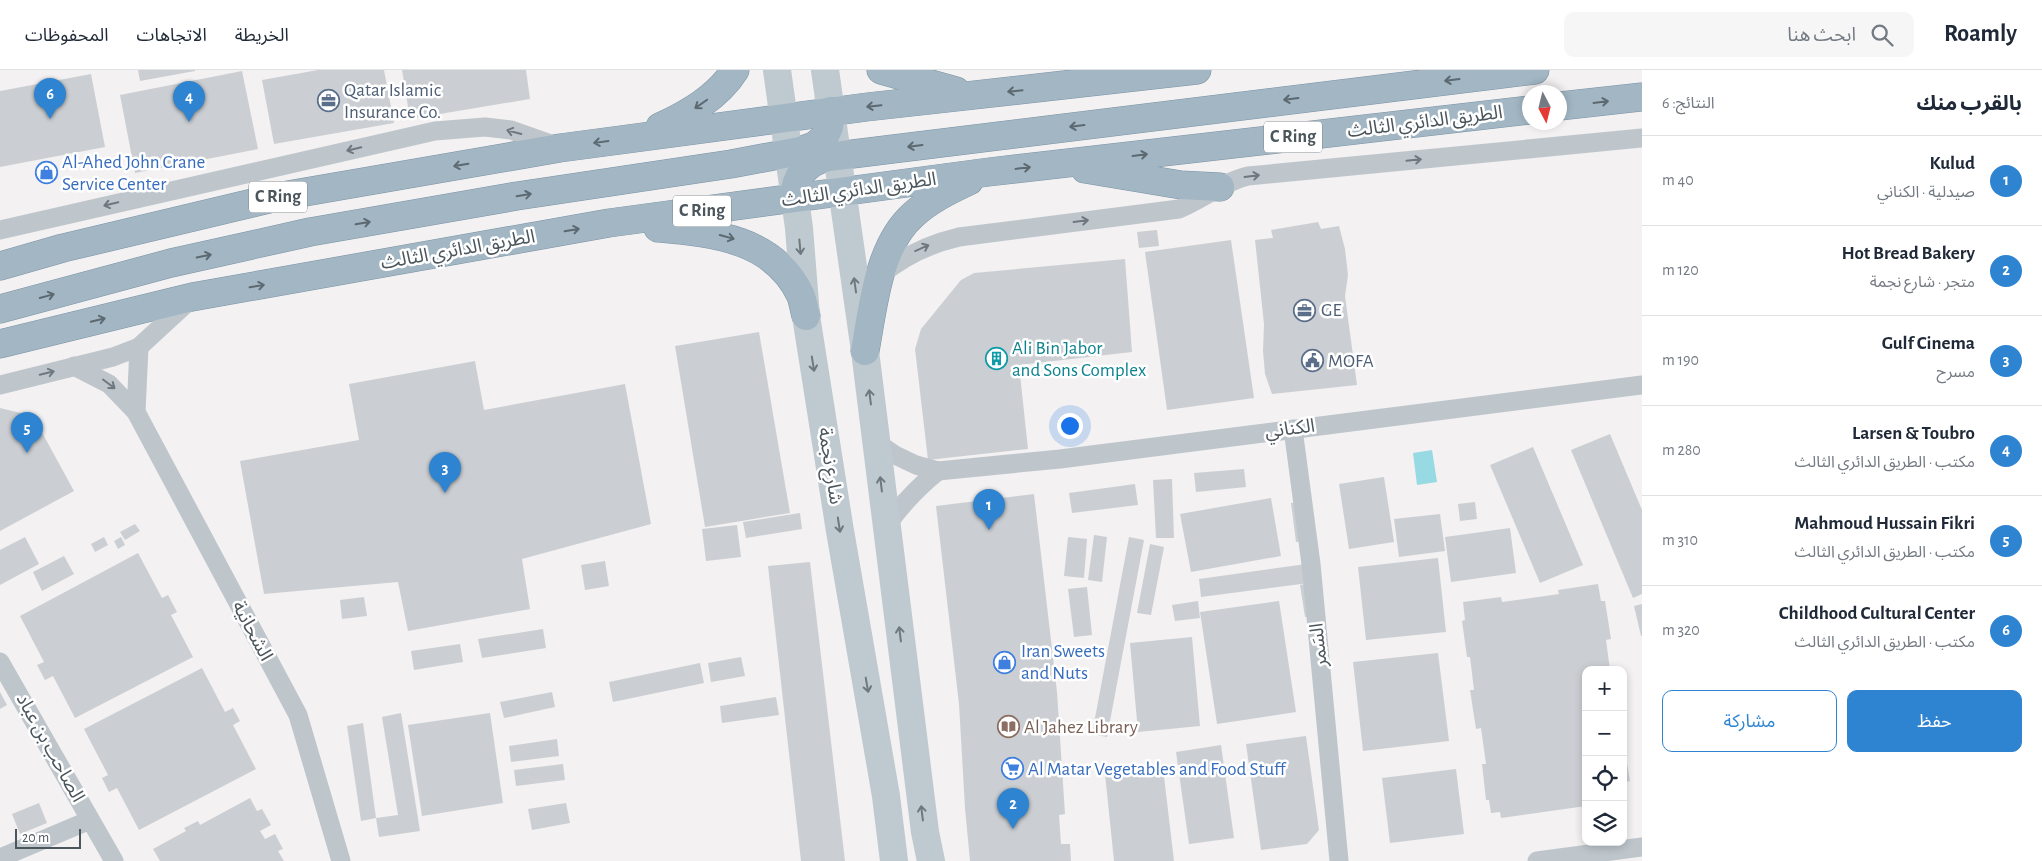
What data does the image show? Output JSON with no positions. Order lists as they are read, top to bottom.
{
  "streets": {
    "highway": ["الطريق الدائري الثالث", "C Ring"],
    "main road": ["شارع نجمة"],
    "street": [
      "الكناني",
      "الشحانية",
      "السَمر",
      "الصاحب بن عباد"
    ]
  },
  "crossings": [
    ["الطريق الدائري الثالث", "شارع نجمة"],
    ["C Ring", "شارع نجمة"],
    ["الكناني", "السَمر"]
  ],
  "places": {
    "office": ["Qatar Islamic Insurance Co.", "GE"],
    "shop": ["Al-Ahed John Crane Service Center", "Iran Sweets and Nuts"],
    "building": ["Ali Bin Jabor and Sons Complex"],
    "public building": ["MOFA"],
    "library": ["Al Jahez Library"],
    "supermarket": ["Al Matar Vegetables and Food Stuff"]
  },
  "scale_bar": "20 m",
  "north": "bottom",
  "page": {
    "header": "Roamly",
    "search": "ابحث هنا",
    "nav": ["الخريطة", "الاتجاهات", "المحفوظات"],
    "heading": ["بالقرب منك", "النتائج: 6"],
    "pins": [
      "6",
      "4",
      "5",
      "3",
      "1",
      "2"
    ],
    "list": [
      {
        "mark": "1",
        "name": "Kulud",
        "note": "صيدلية · الكناني",
        "value": "40 m"
      },
      {
        "mark": "2",
        "name": "Hot Bread Bakery",
        "note": "متجر · شارع نجمة",
        "value": "120 m"
      },
      {
        "mark": "3",
        "name": "Gulf Cinema",
        "note": "مسرح",
        "value": "190 m"
      },
      {
        "mark": "4",
        "name": "Larsen & Toubro",
        "note": "مكتب · الطريق الدائري الثالث",
        "value": "280 m"
      },
      {
        "mark": "5",
        "name": "Mahmoud Hussain Fikri",
        "note": "مكتب · الطريق الدائري الثالث",
        "value": "310 m"
      },
      {
        "mark": "6",
        "name": "Childhood Cultural Center",
        "note": "مكتب · الطريق الدائري الثالث",
        "value": "320 m"
      }
    ],
    "map_buttons": ["+", "−"],
    "buttons": ["حفظ", "مشاركة"],
    "scale": "20 m"
  }
}
